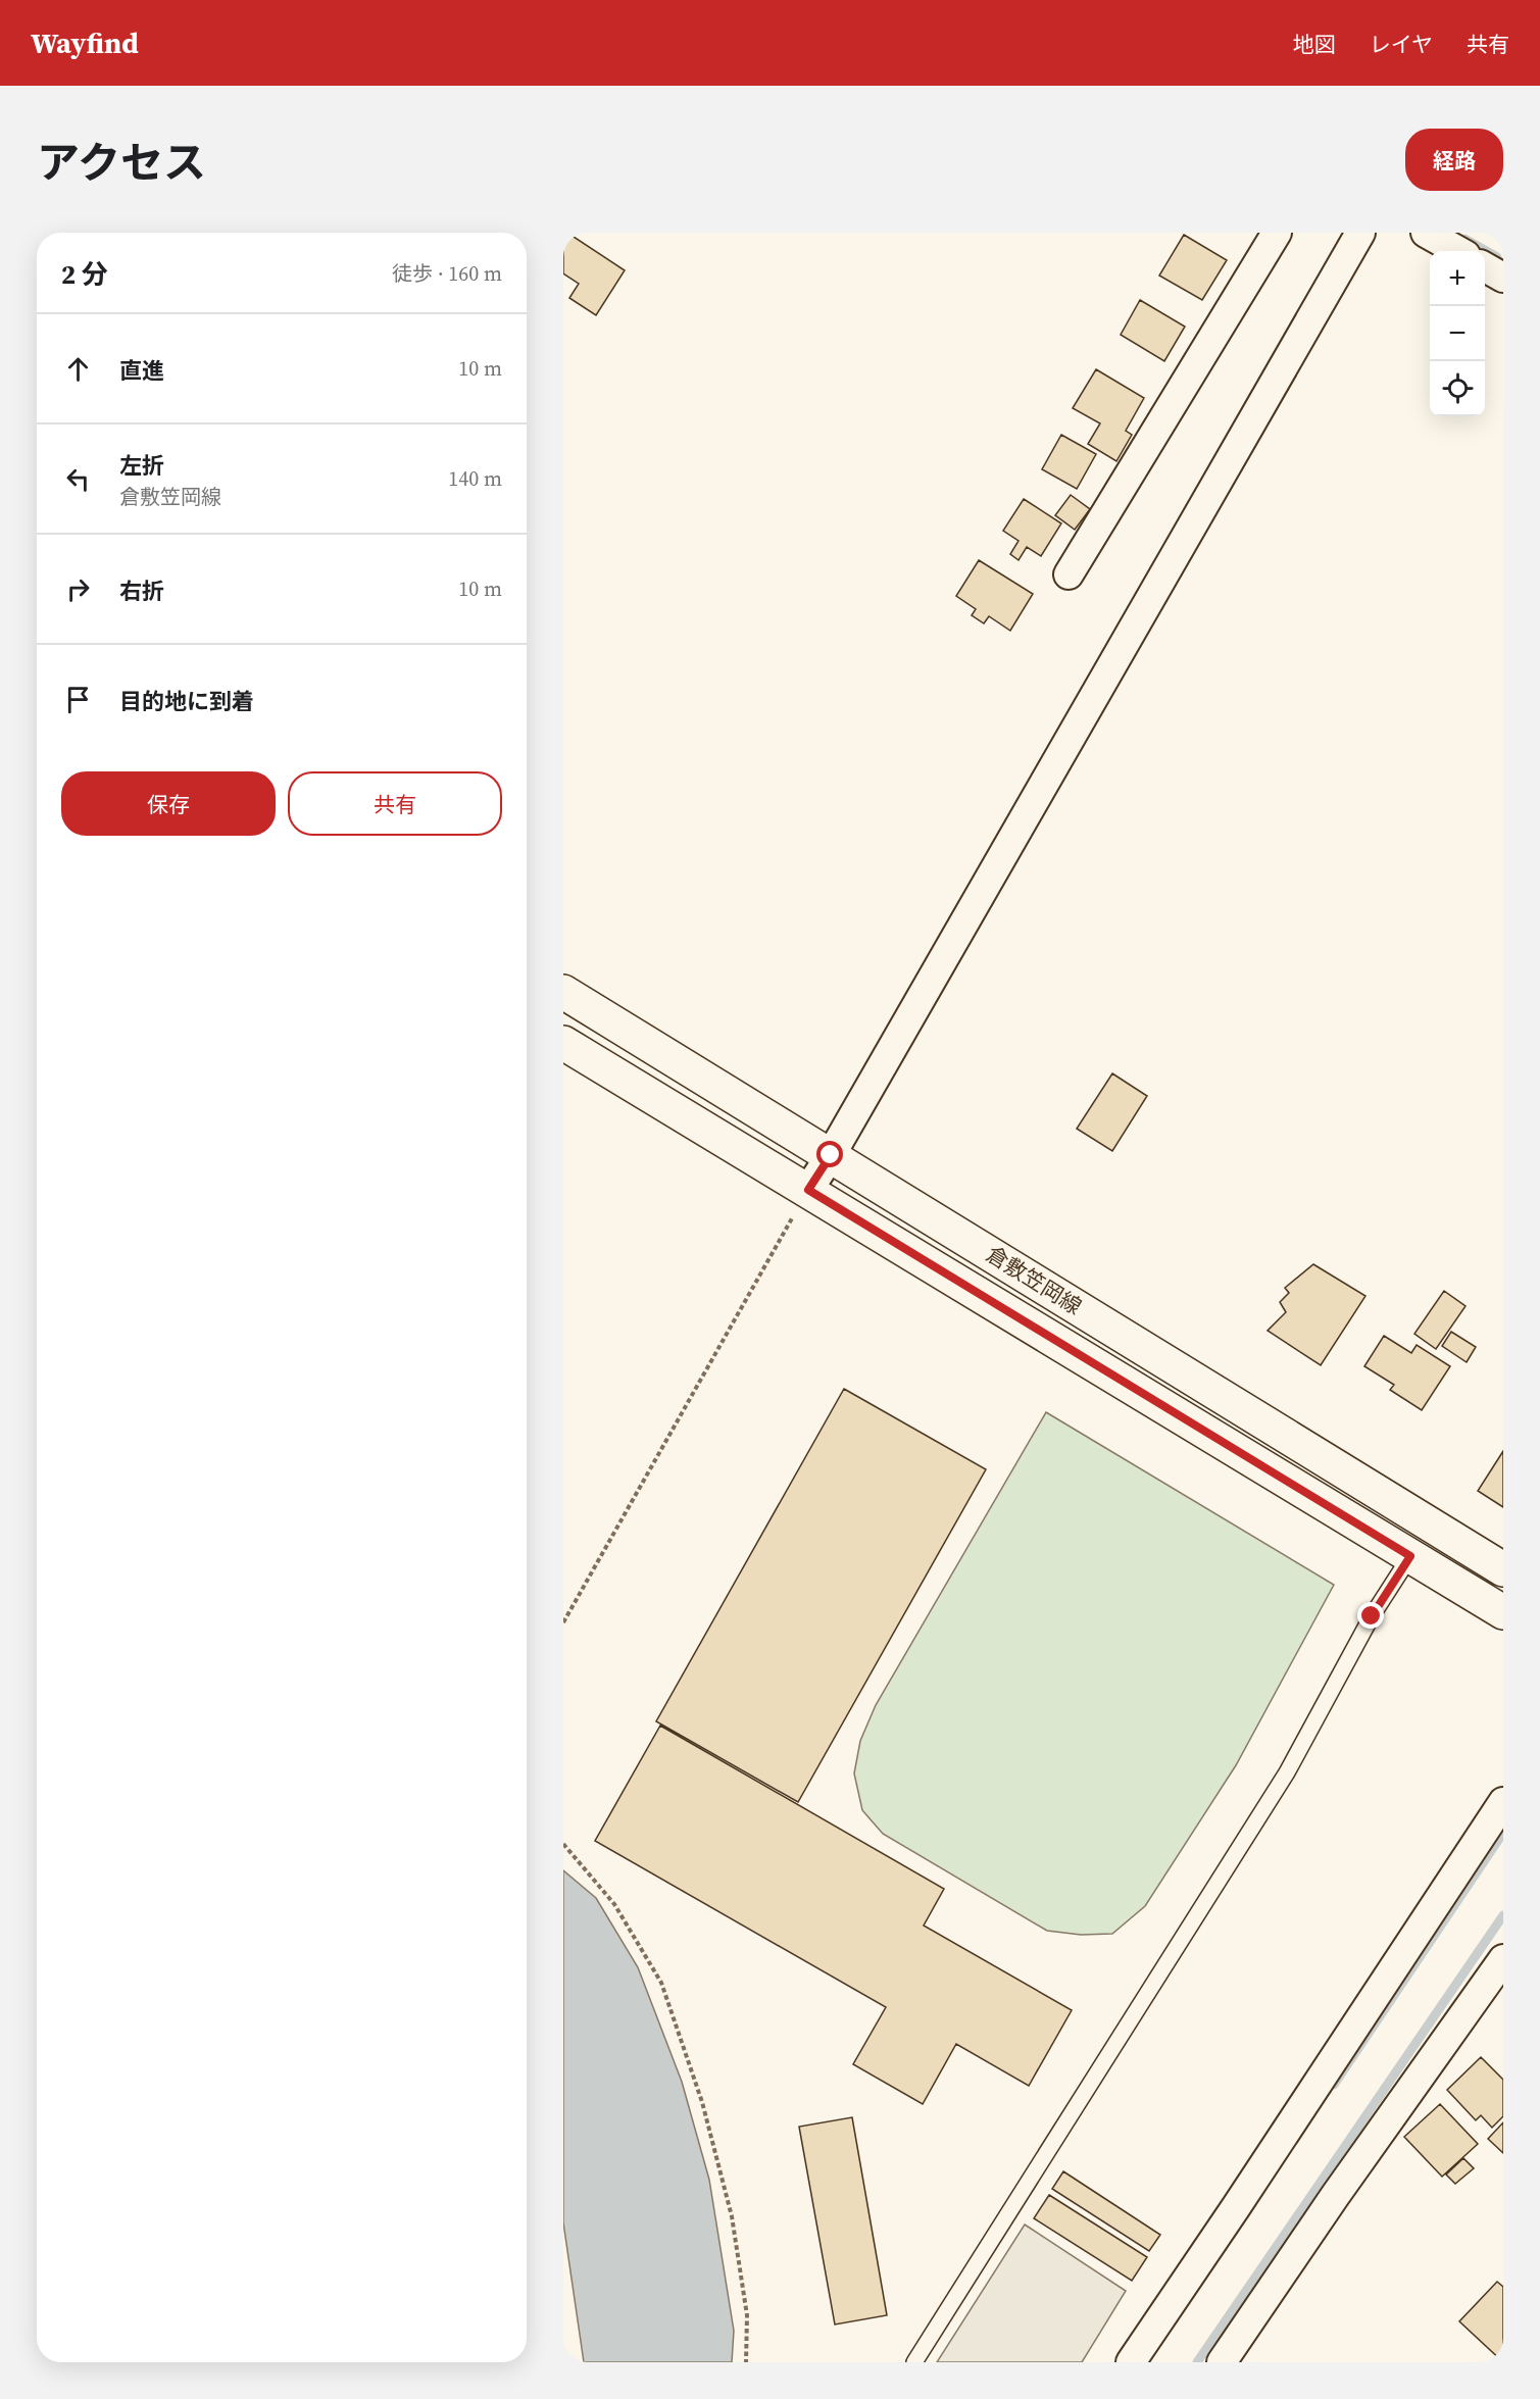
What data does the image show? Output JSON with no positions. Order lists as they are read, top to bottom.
{
  "streets": {
    "main road": ["倉敷笠岡線"]
  },
  "page": {
    "header": "Wayfind",
    "nav": ["地図", "レイヤ", "共有"],
    "title": "アクセス",
    "buttons": [
      "経路",
      ["保存", "共有"]
    ],
    "heading": ["2 分", "徒歩 · 160 m"],
    "map_buttons": ["+", "−"],
    "list": [
      ["直進", "10 m"],
      ["左折", "倉敷笠岡線", "140 m"],
      ["右折", "10 m"],
      "目的地に到着"
    ]
  }
}
